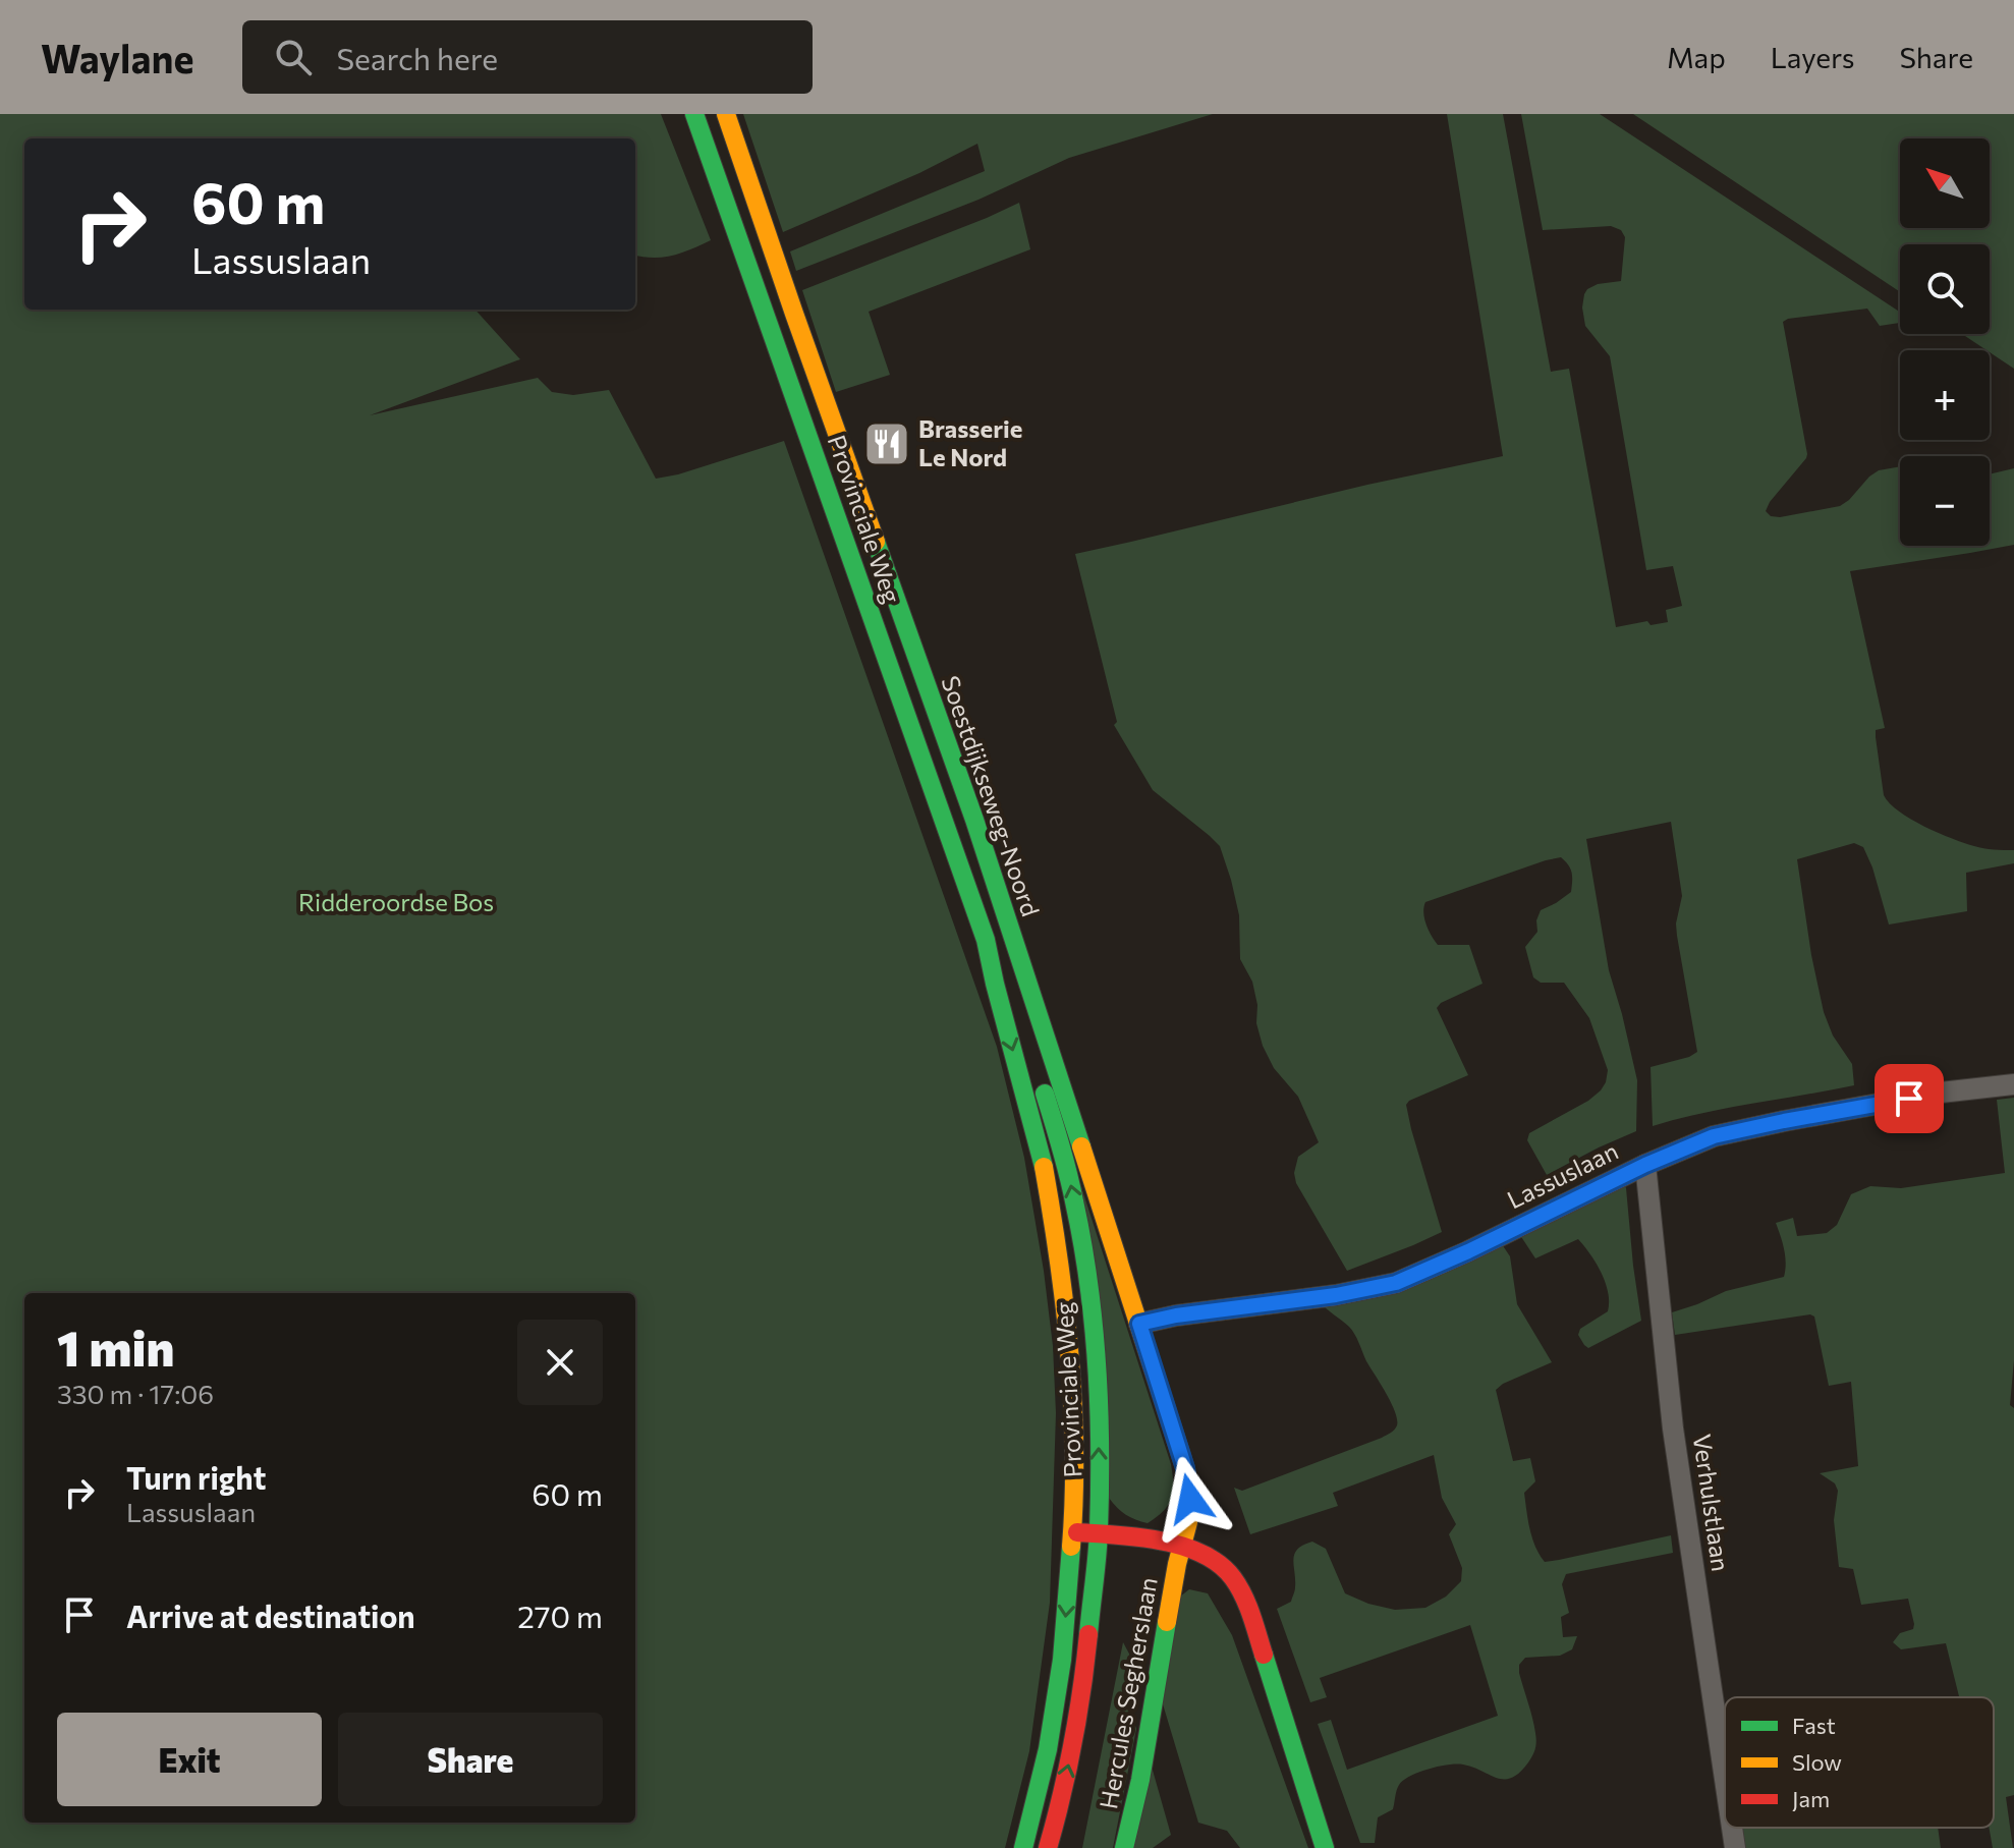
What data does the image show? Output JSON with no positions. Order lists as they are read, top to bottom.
{
  "streets": {
    "main road": ["Provinciale Weg", "Soestdijkseweg-Noord", "Hercules Segherslaan"],
    "street": ["Lassuslaan", "Verhulstlaan"]
  },
  "crossings": [
    ["Soestdijkseweg-Noord", "Lassuslaan"],
    ["Soestdijkseweg-Noord", "Hercules Segherslaan"],
    ["Lassuslaan", "Verhulstlaan"]
  ],
  "parks": ["Ridderoordse Bos"],
  "places": {
    "restaurant": ["Brasserie Le Nord"]
  },
  "legend": ["Fast", "Slow", "Jam"],
  "north": "top left",
  "page": {
    "header": "Waylane",
    "search": "Search here",
    "nav": ["Map", "Layers", "Share"],
    "map_buttons": ["+", "−"],
    "turn": ["60 m", "Lassuslaan"],
    "heading": ["1 min", "330 m · 17:06"],
    "list": [
      {
        "name": "Turn right",
        "note": "Lassuslaan",
        "value": "60 m"
      },
      {
        "name": "Arrive at destination",
        "value": "270 m"
      }
    ],
    "buttons": ["Exit", "Share"]
  }
}
